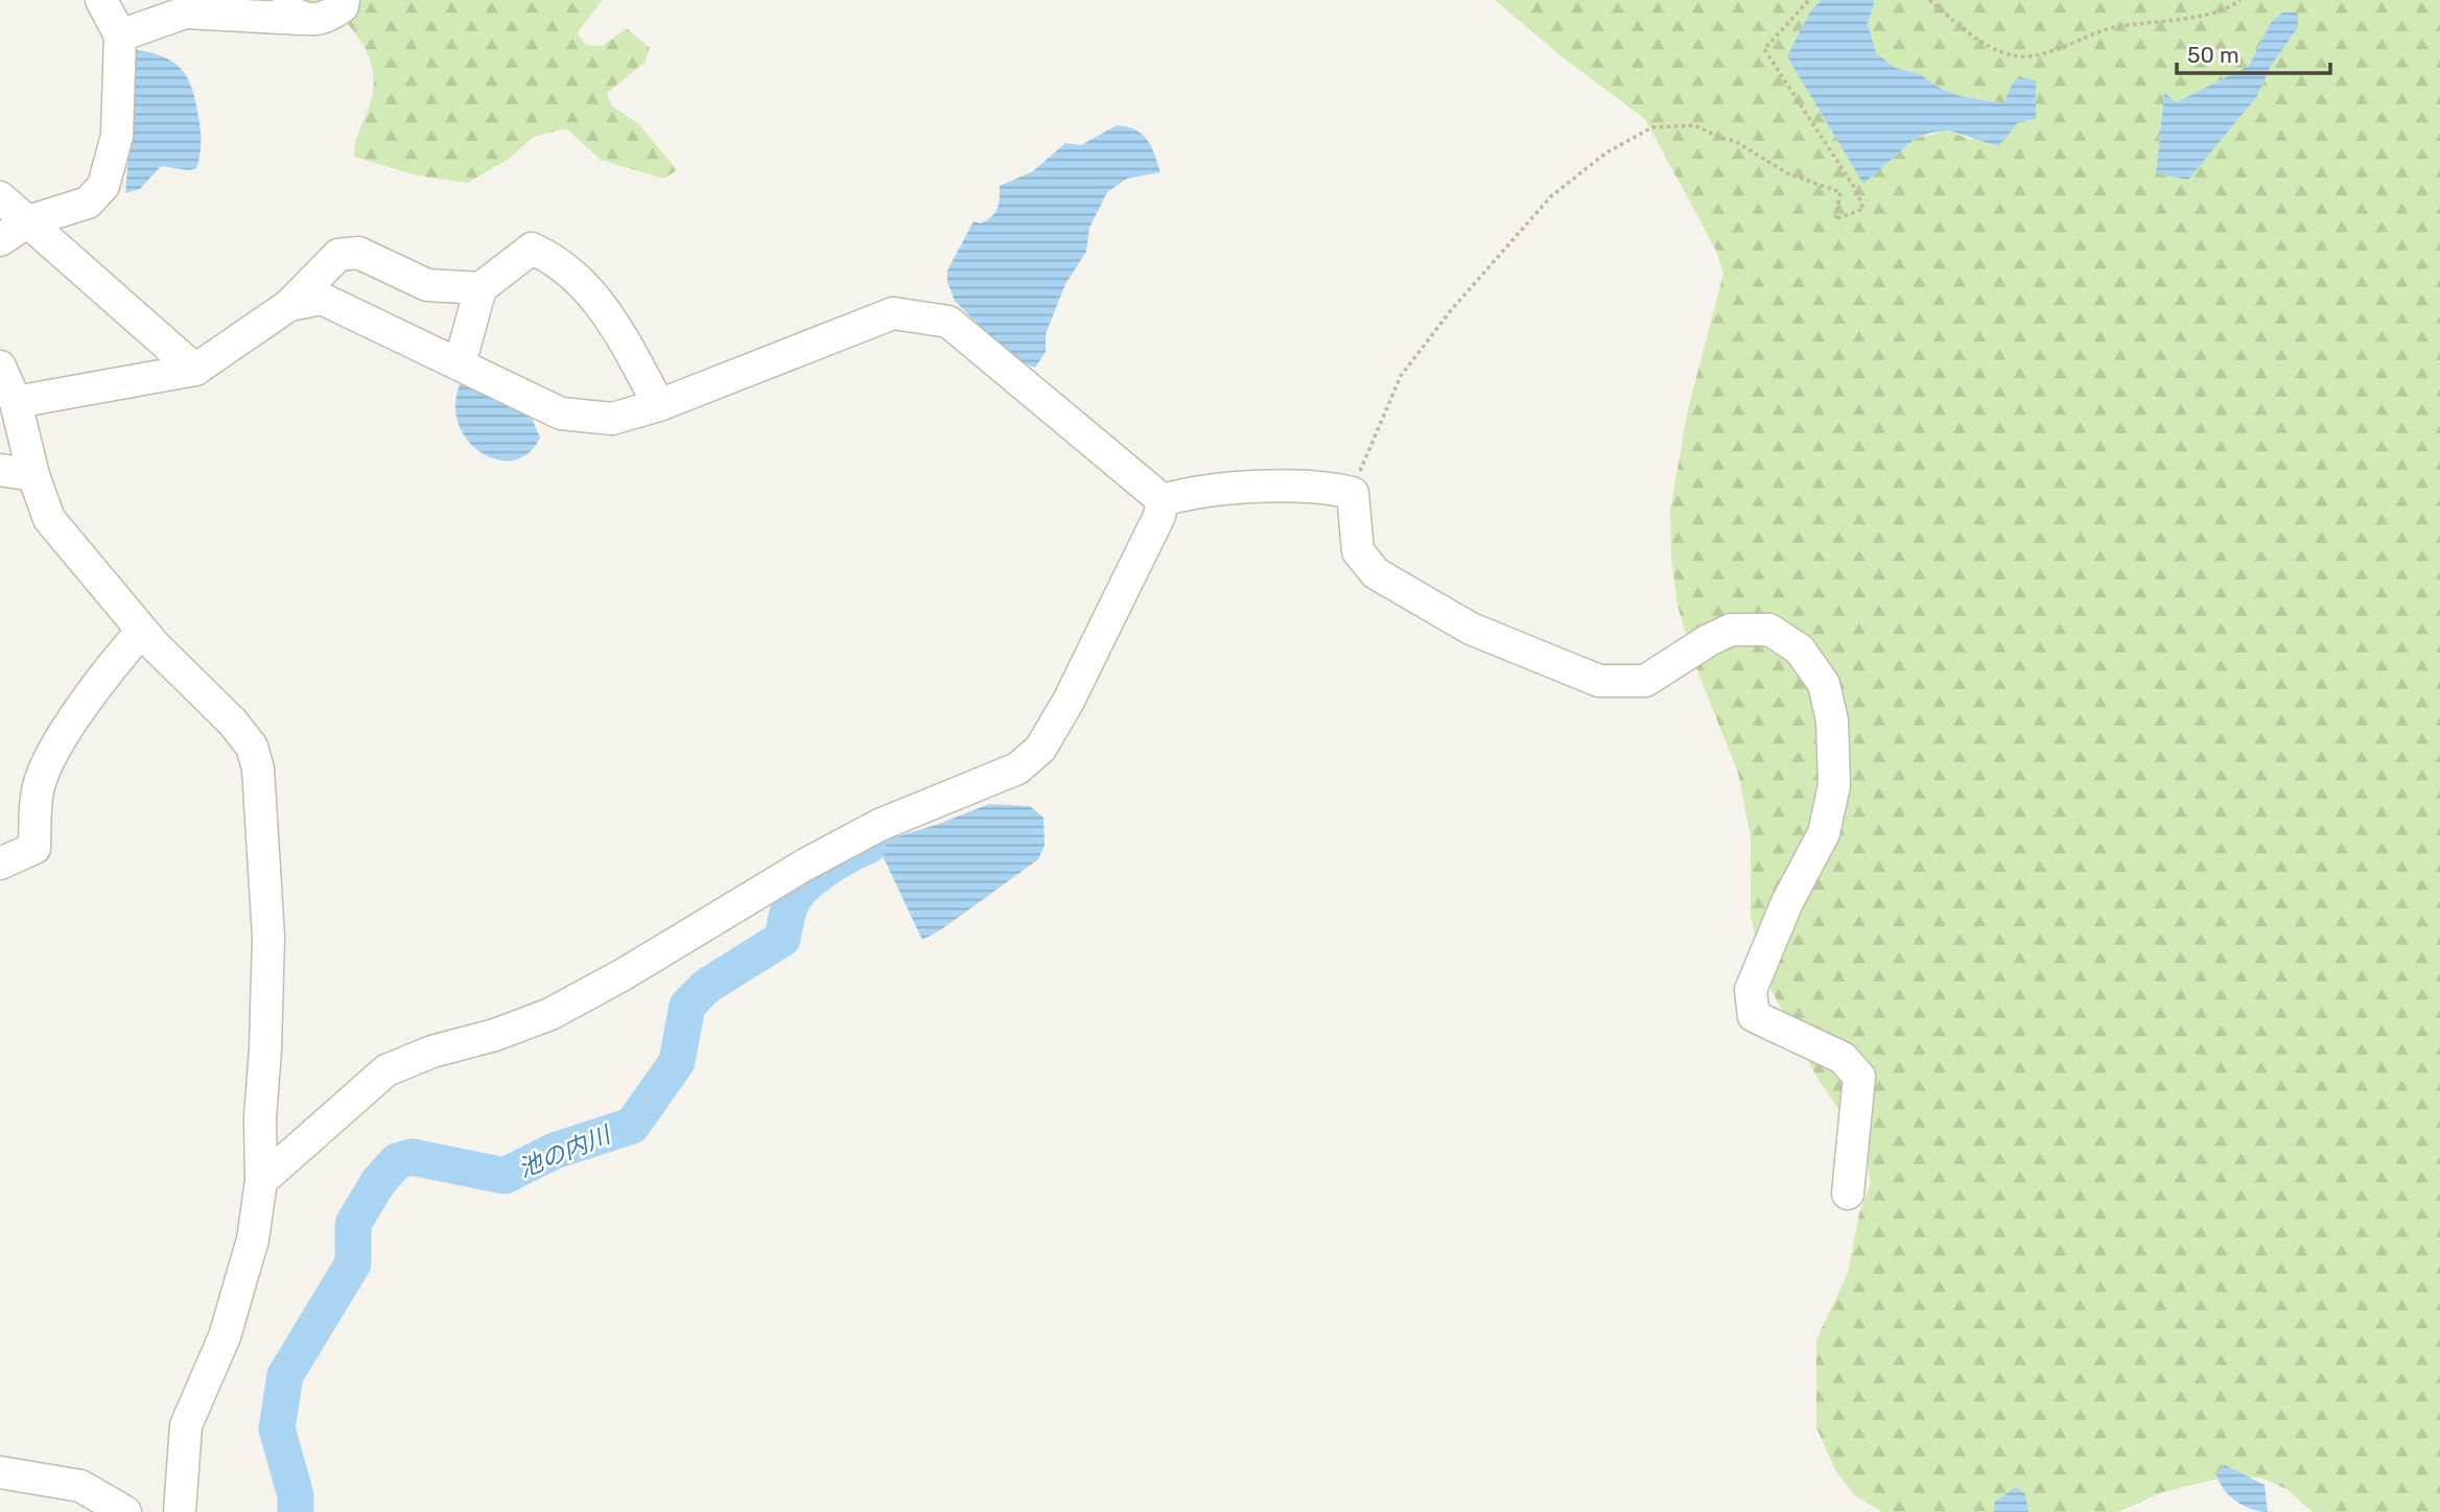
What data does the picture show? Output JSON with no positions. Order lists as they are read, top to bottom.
{
  "water": ["池の内川"],
  "scale_bar": "50 m"
}
